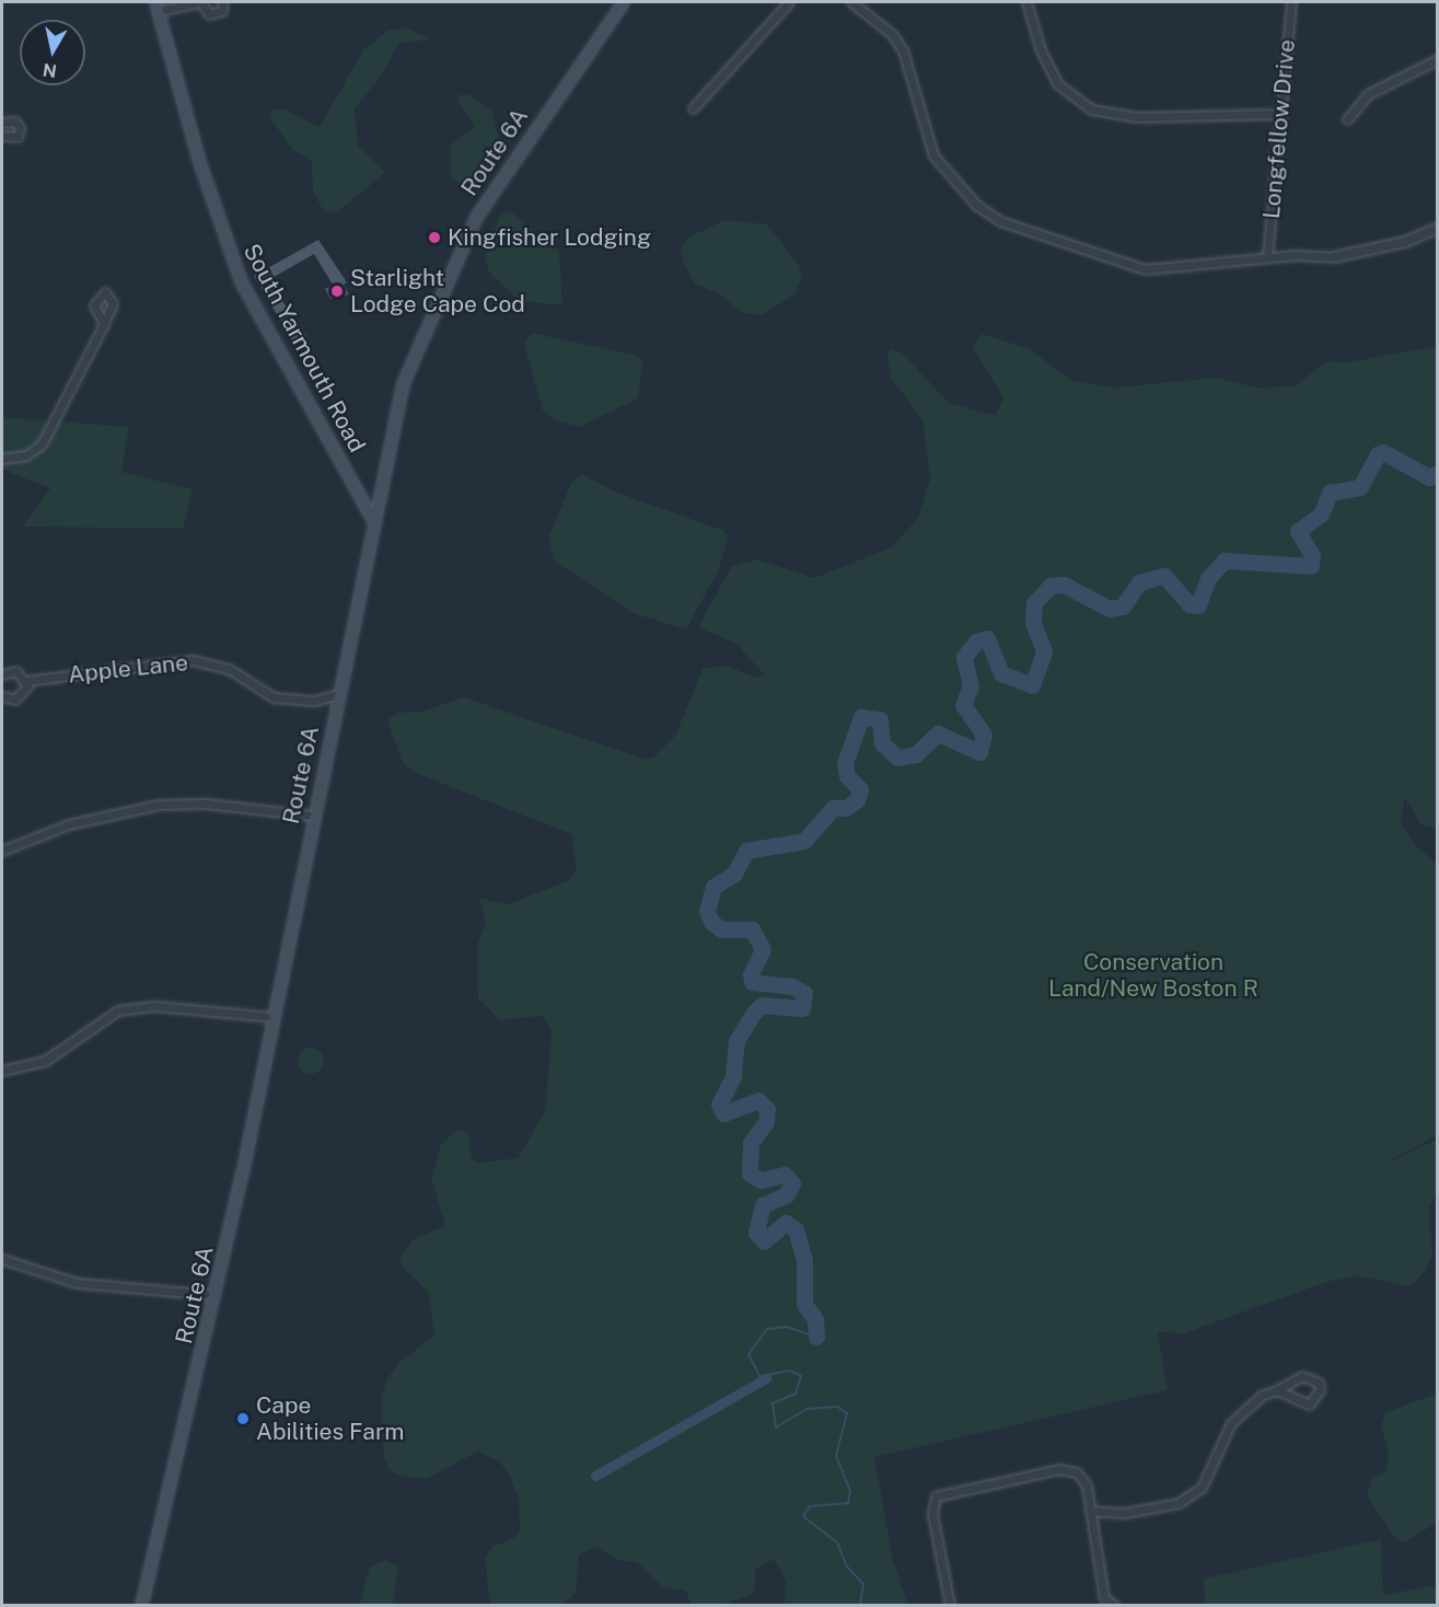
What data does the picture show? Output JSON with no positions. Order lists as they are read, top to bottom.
{
  "streets": {
    "main road": ["Route 6A", "South Yarmouth Road"],
    "street": ["Longfellow Drive", "Apple Lane"]
  },
  "crossings": [
    ["Route 6A", "South Yarmouth Road"],
    ["Route 6A", "Apple Lane"]
  ],
  "parks": ["Conservation Land/New Boston R"],
  "places": ["Kingfisher Lodging", "Starlight Lodge Cape Cod", "Cape Abilities Farm"],
  "north": "bottom"
}
